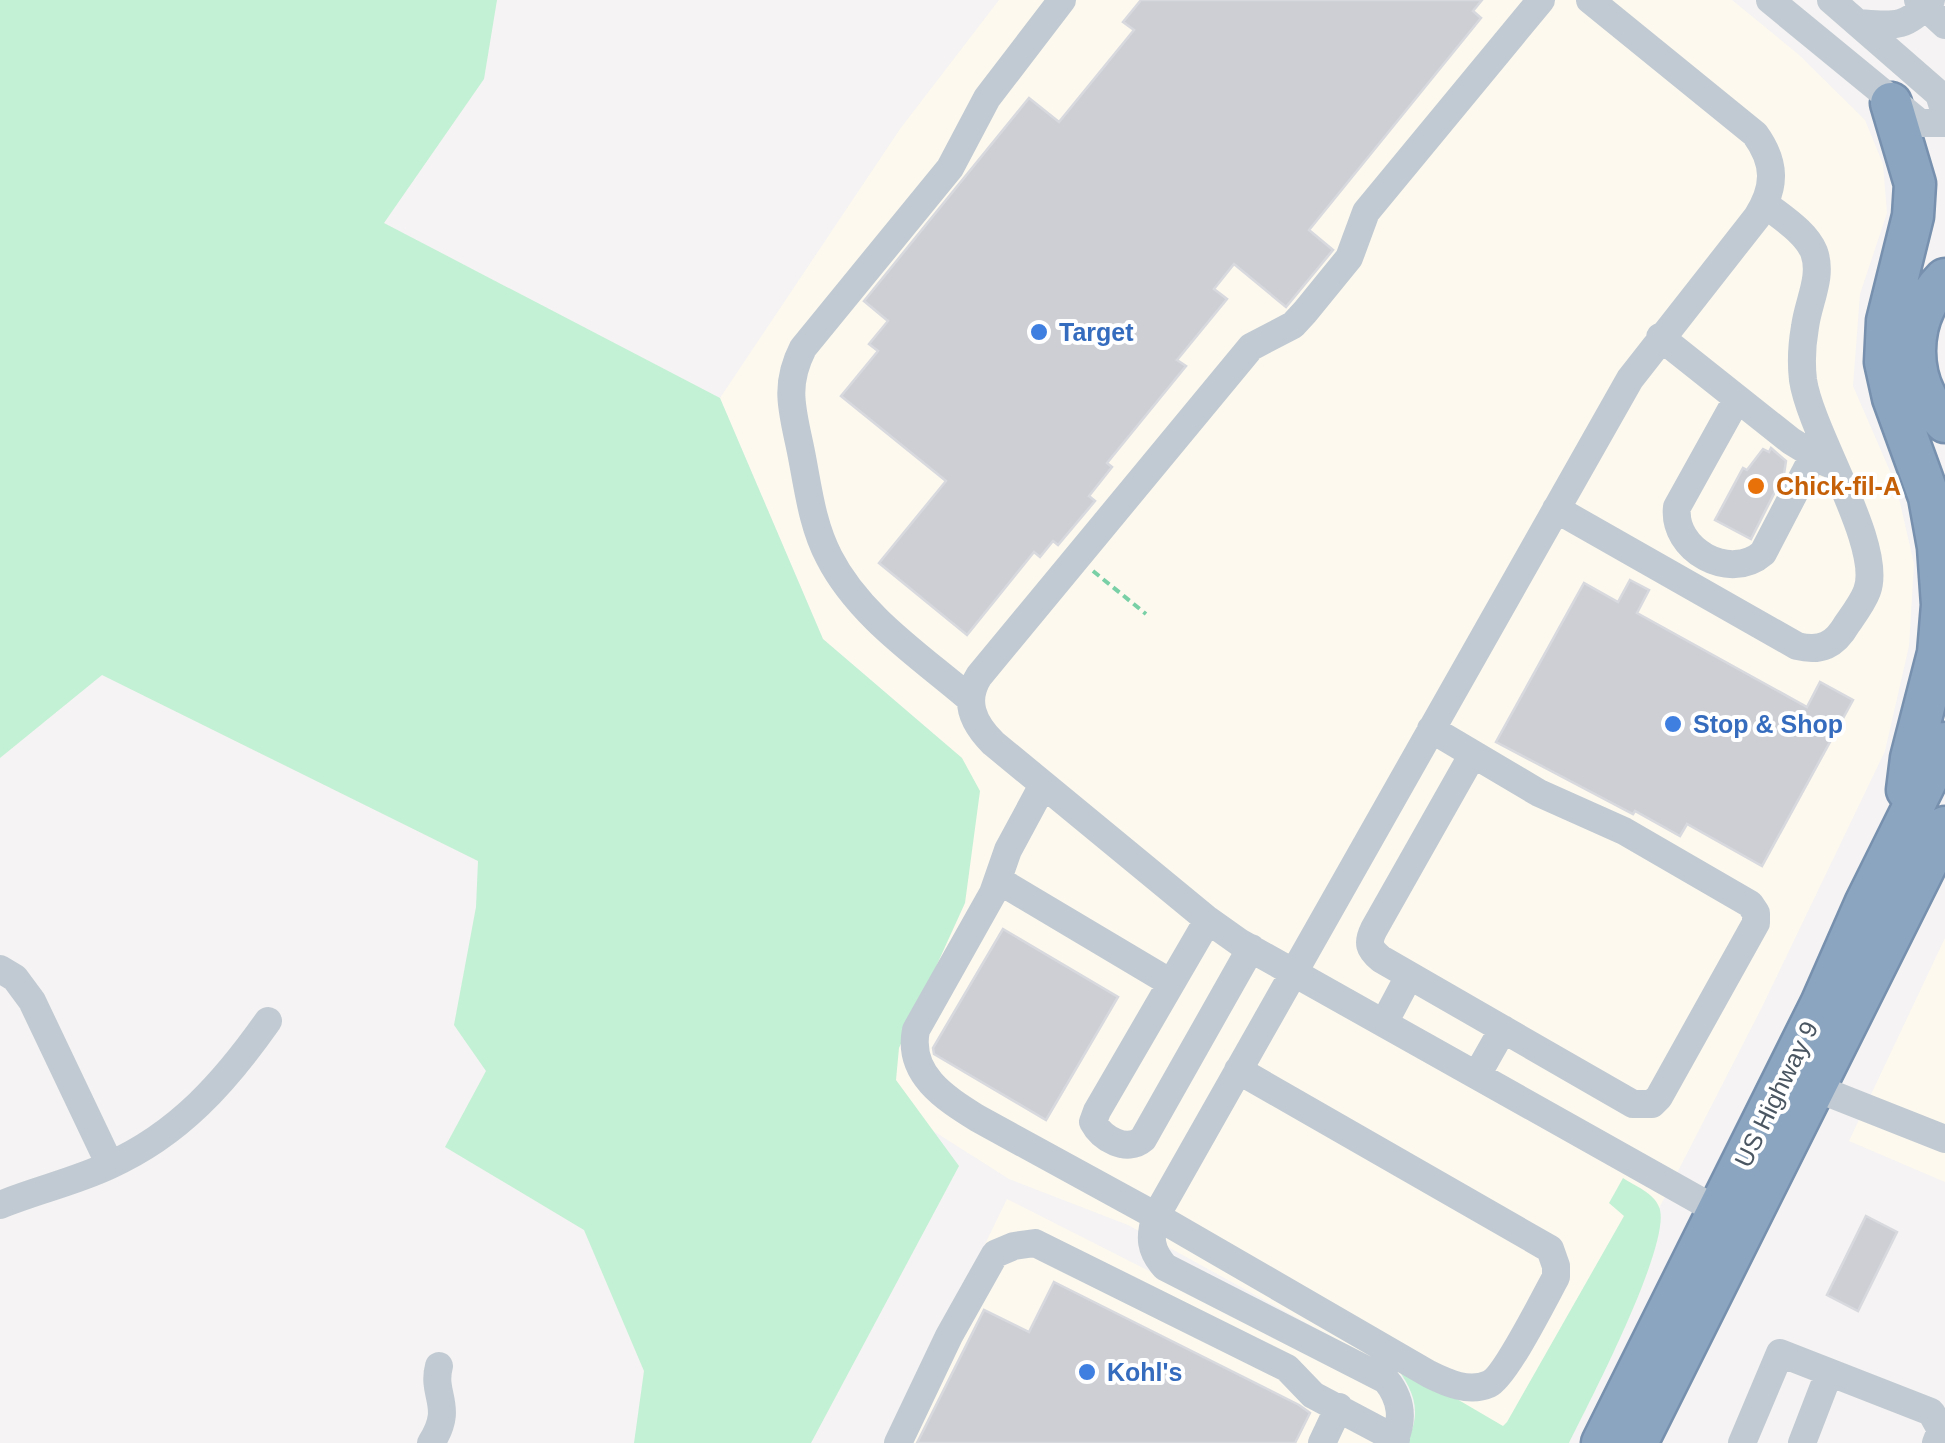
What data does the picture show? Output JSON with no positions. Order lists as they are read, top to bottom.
{
  "streets": {
    "highway": ["US Highway 9"]
  },
  "places": [
    "Target",
    "Chick-fil-A",
    "Stop & Shop",
    "Kohl's"
  ]
}
